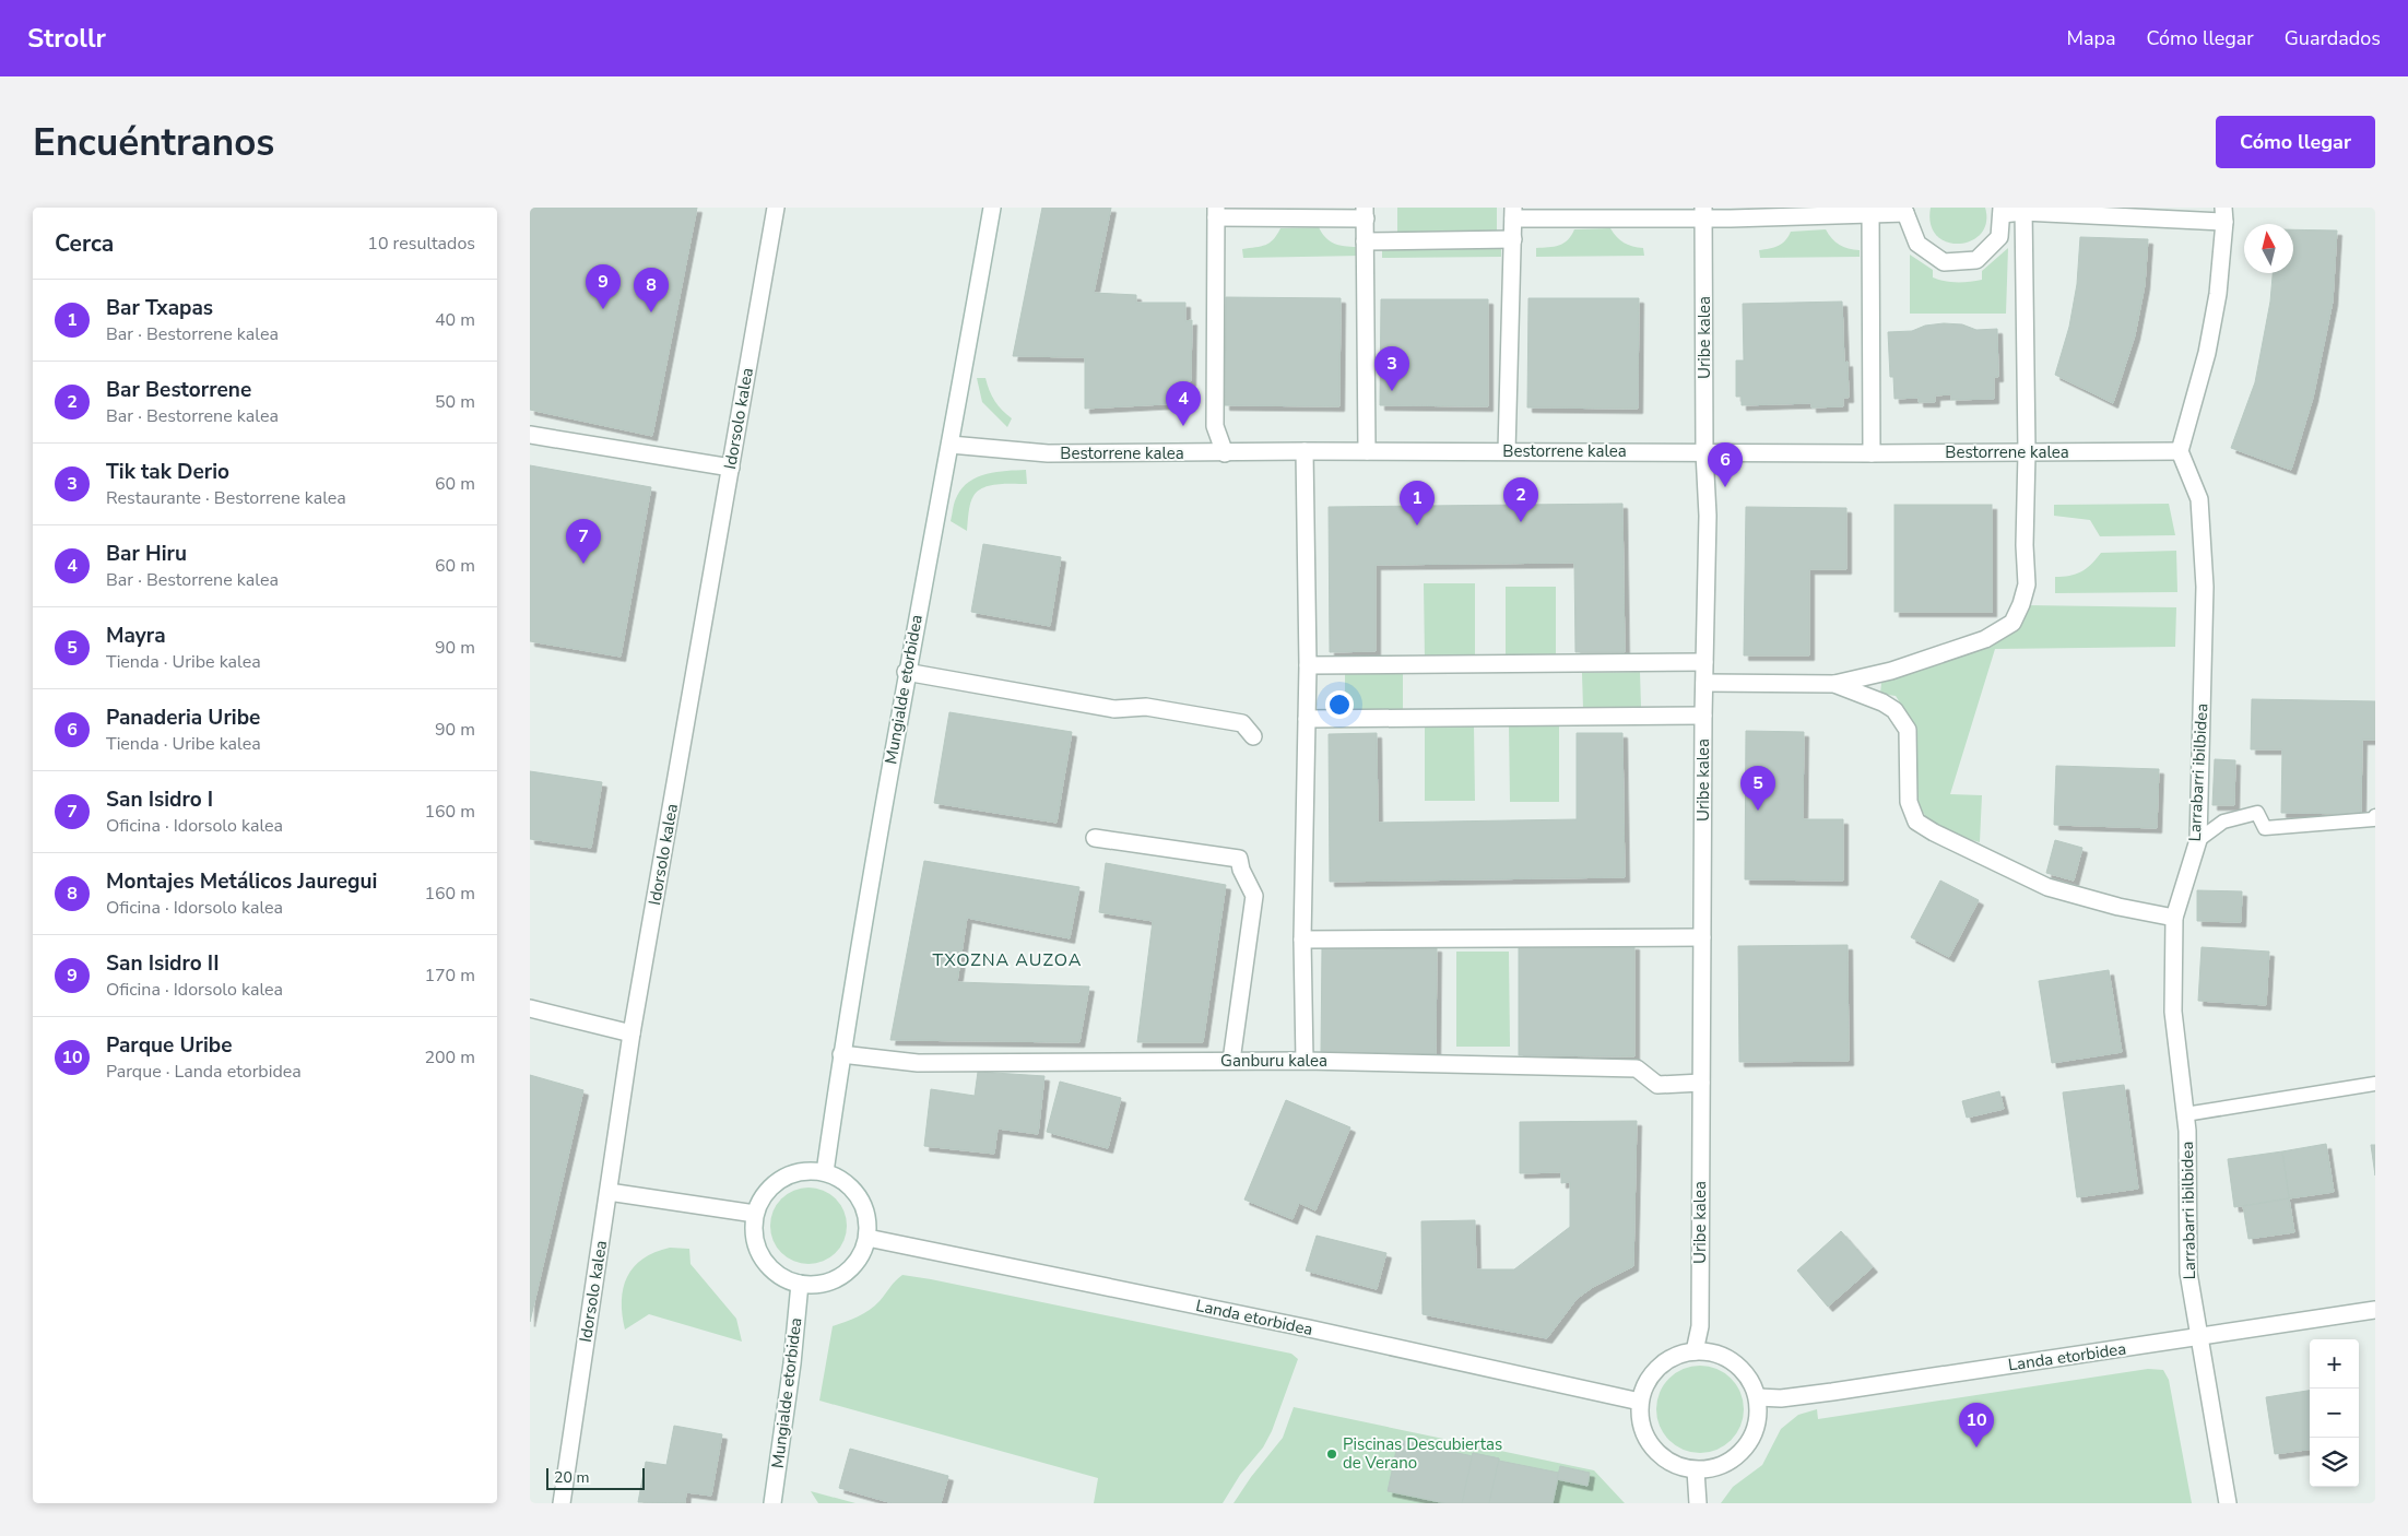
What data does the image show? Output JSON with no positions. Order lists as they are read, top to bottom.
{
  "streets": {
    "street": [
      "Uribe kalea",
      "Idorsolo kalea",
      "Bestorrene kalea",
      "Mungialde etorbidea",
      "Larrabarri ibilbidea",
      "Ganburu kalea",
      "Landa etorbidea"
    ]
  },
  "crossings": [
    ["Uribe kalea", "Bestorrene kalea"],
    ["Uribe kalea", "Ganburu kalea"],
    ["Uribe kalea", "Landa etorbidea"],
    ["Bestorrene kalea", "Mungialde etorbidea"],
    ["Bestorrene kalea", "Larrabarri ibilbidea"],
    ["Mungialde etorbidea", "Ganburu kalea"],
    ["Mungialde etorbidea", "Landa etorbidea"],
    ["Larrabarri ibilbidea", "Landa etorbidea"]
  ],
  "districts": ["TXOZNA AUZOA"],
  "places": ["Piscinas Descubiertas de Verano"],
  "scale_bar": "20 m",
  "north": "top",
  "page": {
    "header": "Strollr",
    "nav": ["Mapa", "Cómo llegar", "Guardados"],
    "buttons": "Cómo llegar",
    "title": "Encuéntranos",
    "heading": ["Cerca", "10 resultados"],
    "pins": [
      "9",
      "8",
      "3",
      "4",
      "6",
      "2",
      "1",
      "7",
      "5",
      "10"
    ],
    "list": [
      {
        "mark": "1",
        "name": "Bar Txapas",
        "note": "Bar · Bestorrene kalea",
        "value": "40 m"
      },
      {
        "mark": "2",
        "name": "Bar Bestorrene",
        "note": "Bar · Bestorrene kalea",
        "value": "50 m"
      },
      {
        "mark": "3",
        "name": "Tik tak Derio",
        "note": "Restaurante · Bestorrene kalea",
        "value": "60 m"
      },
      {
        "mark": "4",
        "name": "Bar Hiru",
        "note": "Bar · Bestorrene kalea",
        "value": "60 m"
      },
      {
        "mark": "5",
        "name": "Mayra",
        "note": "Tienda · Uribe kalea",
        "value": "90 m"
      },
      {
        "mark": "6",
        "name": "Panaderia Uribe",
        "note": "Tienda · Uribe kalea",
        "value": "90 m"
      },
      {
        "mark": "7",
        "name": "San Isidro I",
        "note": "Oficina · Idorsolo kalea",
        "value": "160 m"
      },
      {
        "mark": "8",
        "name": "Montajes Metálicos Jauregui",
        "note": "Oficina · Idorsolo kalea",
        "value": "160 m"
      },
      {
        "mark": "9",
        "name": "San Isidro II",
        "note": "Oficina · Idorsolo kalea",
        "value": "170 m"
      },
      {
        "mark": "10",
        "name": "Parque Uribe",
        "note": "Parque · Landa etorbidea",
        "value": "200 m"
      }
    ],
    "map_buttons": ["+", "−"],
    "scale": "20 m"
  }
}
